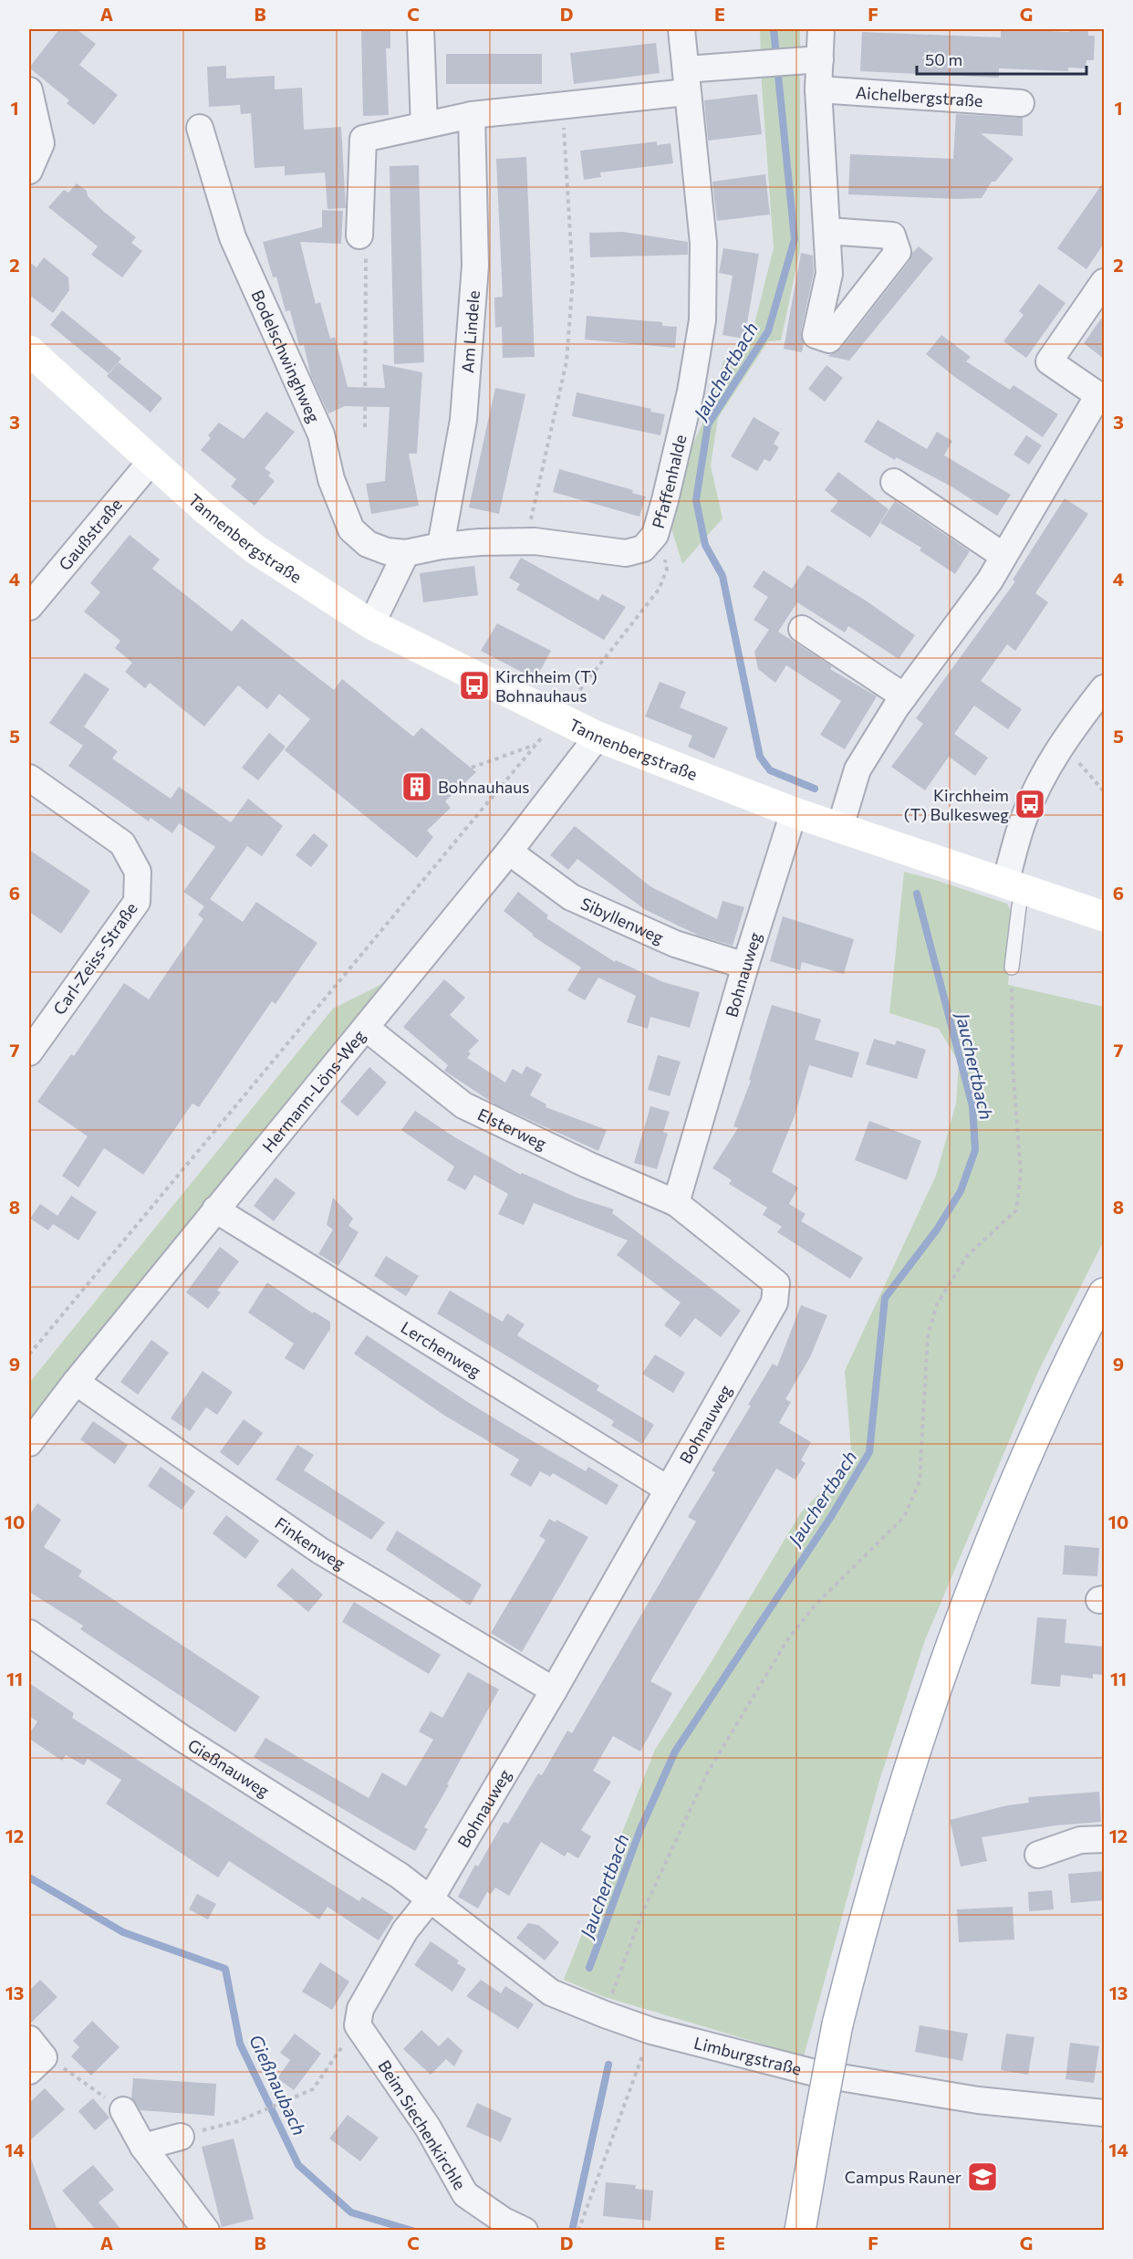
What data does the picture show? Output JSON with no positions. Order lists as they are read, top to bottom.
{
  "streets": {
    "street": [
      "Aichelbergstraße",
      "Am Lindele",
      "Bodelschwinghweg",
      "Pfaffenhalde",
      "Gaußstraße",
      "Tannenbergstraße",
      "Sibyllenweg",
      "Carl-Zeiss-Straße",
      "Bohnauweg",
      "Hermann-Löns-Weg",
      "Elsterweg",
      "Lerchenweg",
      "Finkenweg",
      "Gießnauweg",
      "Limburgstraße",
      "Beim Siechenkirchle"
    ]
  },
  "crossings": [
    ["Am Lindele", "Pfaffenhalde"],
    ["Bodelschwinghweg", "Pfaffenhalde"],
    ["Gaußstraße", "Tannenbergstraße"],
    ["Tannenbergstraße", "Bohnauweg"],
    ["Tannenbergstraße", "Hermann-Löns-Weg"],
    ["Sibyllenweg", "Bohnauweg"],
    ["Sibyllenweg", "Hermann-Löns-Weg"],
    ["Bohnauweg", "Elsterweg"],
    ["Bohnauweg", "Lerchenweg"],
    ["Bohnauweg", "Finkenweg"],
    ["Bohnauweg", "Gießnauweg"],
    ["Bohnauweg", "Limburgstraße"],
    ["Bohnauweg", "Beim Siechenkirchle"],
    ["Hermann-Löns-Weg", "Elsterweg"],
    ["Hermann-Löns-Weg", "Lerchenweg"],
    ["Hermann-Löns-Weg", "Finkenweg"],
    ["Gießnauweg", "Limburgstraße"]
  ],
  "water": ["Jauchertbach", "Gießnaubach"],
  "places": {
    "bus stop": ["Kirchheim (T) Bohnauhaus", "Kirchheim (T) Bulkesweg"],
    "building": ["Bohnauhaus"],
    "school or university": ["Campus Rauner"]
  },
  "scale_bar": "50 m",
  "grid": {
    "columns": [
      "A",
      "B",
      "C",
      "D",
      "E",
      "F",
      "G"
    ],
    "rows": [
      "1",
      "2",
      "3",
      "4",
      "5",
      "6",
      "7",
      "8",
      "9",
      "10",
      "11",
      "12",
      "13",
      "14"
    ]
  }
}
